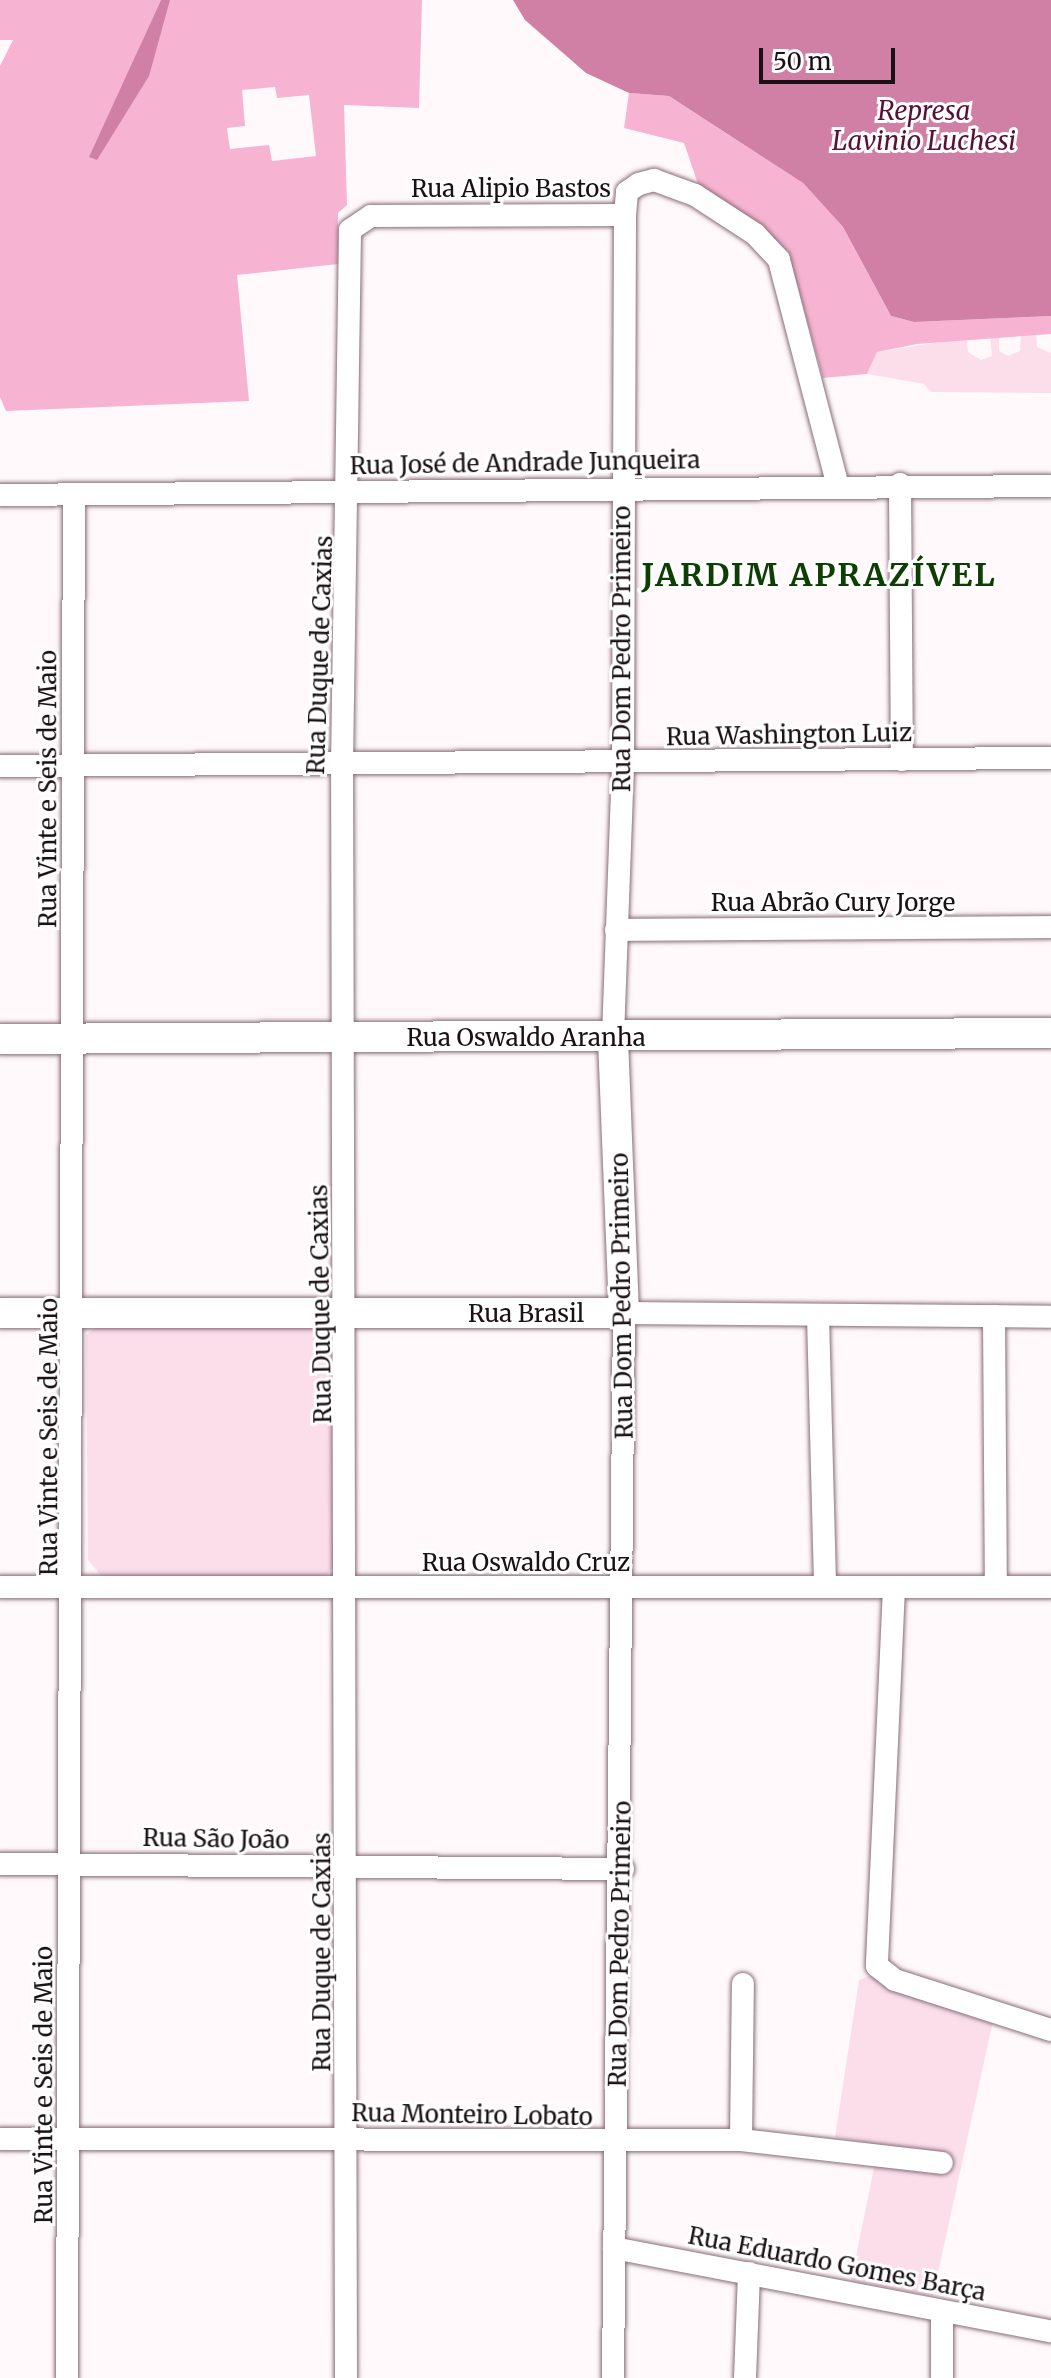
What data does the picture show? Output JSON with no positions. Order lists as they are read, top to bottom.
{
  "streets": {
    "street": [
      "Rua Alipio Bastos",
      "Rua José de Andrade Junqueira",
      "Rua Dom Pedro Primeiro",
      "Rua Duque de Caxias",
      "Rua Washington Luiz",
      "Rua Vinte e Seis de Maio",
      "Rua Abrão Cury Jorge",
      "Rua Oswaldo Aranha",
      "Rua Brasil",
      "Rua Oswaldo Cruz",
      "Rua São João",
      "Rua Monteiro Lobato",
      "Rua Eduardo Gomes Barça"
    ]
  },
  "crossings": [
    ["Rua Alipio Bastos", "Rua José de Andrade Junqueira"],
    ["Rua Alipio Bastos", "Rua Dom Pedro Primeiro"],
    ["Rua Alipio Bastos", "Rua Duque de Caxias"],
    ["Rua José de Andrade Junqueira", "Rua Dom Pedro Primeiro"],
    ["Rua José de Andrade Junqueira", "Rua Duque de Caxias"],
    ["Rua José de Andrade Junqueira", "Rua Vinte e Seis de Maio"],
    ["Rua Dom Pedro Primeiro", "Rua Washington Luiz"],
    ["Rua Dom Pedro Primeiro", "Rua Abrão Cury Jorge"],
    ["Rua Dom Pedro Primeiro", "Rua Oswaldo Aranha"],
    ["Rua Dom Pedro Primeiro", "Rua Brasil"],
    ["Rua Dom Pedro Primeiro", "Rua Oswaldo Cruz"],
    ["Rua Dom Pedro Primeiro", "Rua São João"],
    ["Rua Dom Pedro Primeiro", "Rua Monteiro Lobato"],
    ["Rua Dom Pedro Primeiro", "Rua Eduardo Gomes Barça"],
    ["Rua Duque de Caxias", "Rua Washington Luiz"],
    ["Rua Duque de Caxias", "Rua Oswaldo Aranha"],
    ["Rua Duque de Caxias", "Rua Brasil"],
    ["Rua Duque de Caxias", "Rua Oswaldo Cruz"],
    ["Rua Duque de Caxias", "Rua São João"],
    ["Rua Duque de Caxias", "Rua Monteiro Lobato"],
    ["Rua Washington Luiz", "Rua Vinte e Seis de Maio"],
    ["Rua Vinte e Seis de Maio", "Rua Oswaldo Aranha"],
    ["Rua Vinte e Seis de Maio", "Rua Brasil"],
    ["Rua Vinte e Seis de Maio", "Rua Oswaldo Cruz"],
    ["Rua Vinte e Seis de Maio", "Rua São João"],
    ["Rua Vinte e Seis de Maio", "Rua Monteiro Lobato"]
  ],
  "districts": ["JARDIM APRAZÍVEL"],
  "water": ["Represa Lavinio Luchesi"],
  "scale_bar": "50 m"
}
